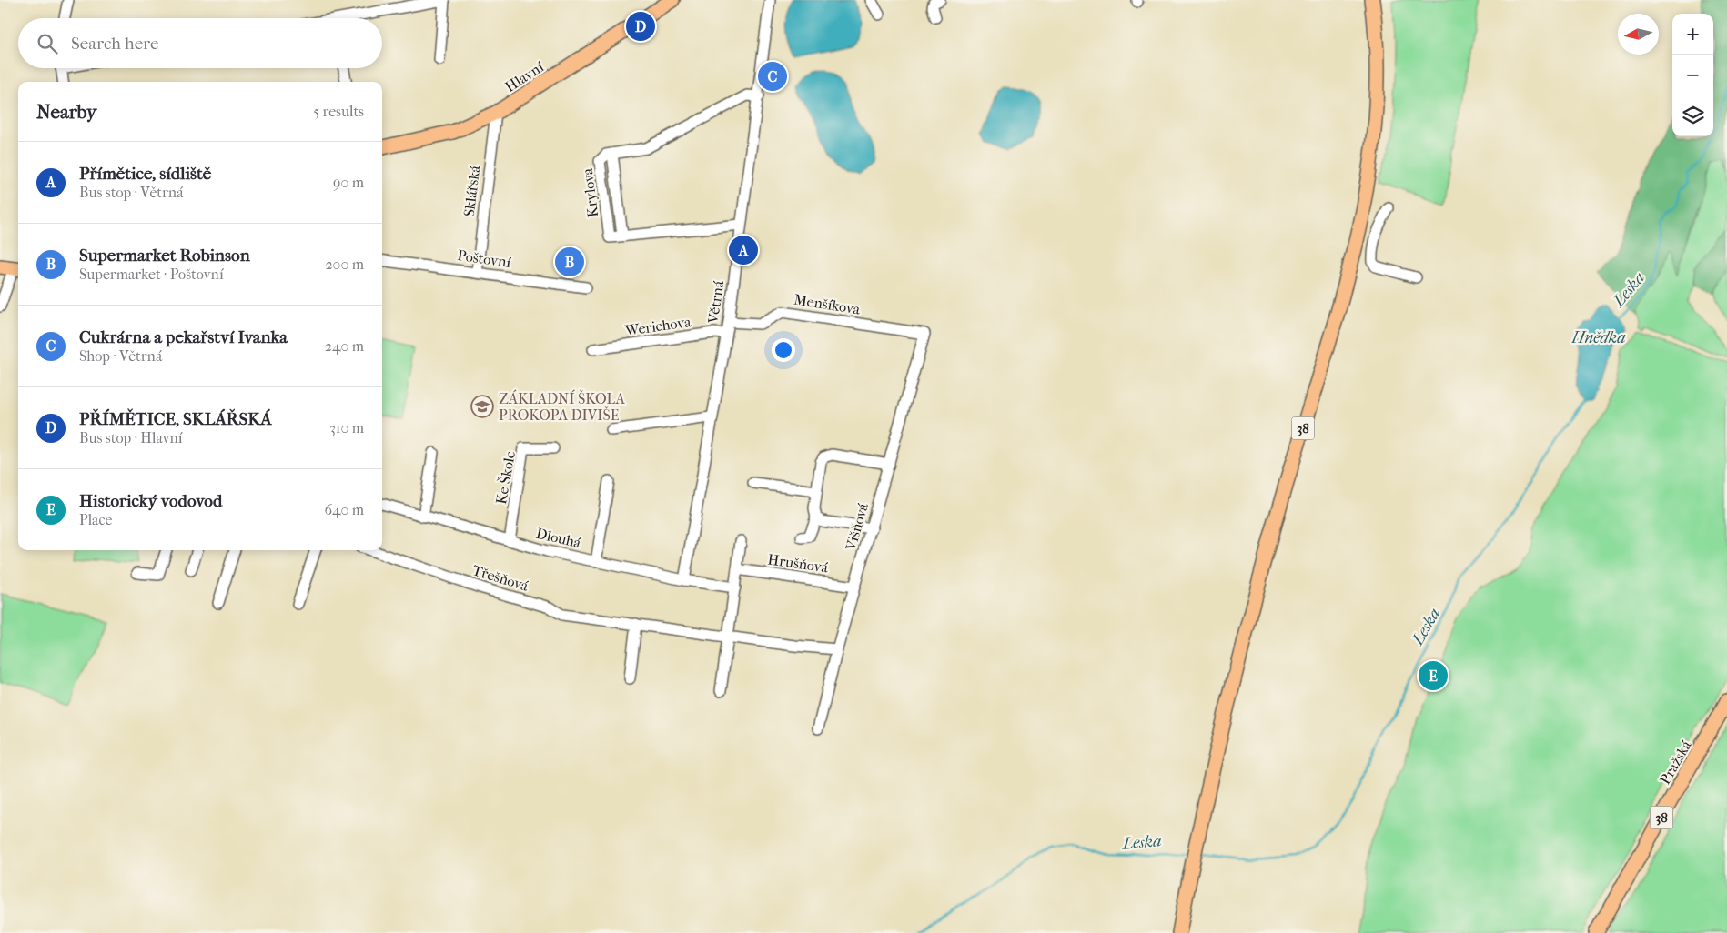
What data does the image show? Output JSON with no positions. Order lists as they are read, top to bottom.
{
  "streets": {
    "main road": ["Hlavní", "38", "Pražská"],
    "street": [
      "Sklářská",
      "Krylova",
      "Poštovní",
      "Větrná",
      "Menšíkova",
      "Werichova",
      "Ke Škole",
      "Višňová",
      "Dlouhá",
      "Hrušňová",
      "Třešňová"
    ]
  },
  "crossings": [
    ["Hlavní", "Sklářská"],
    ["Sklářská", "Poštovní"],
    ["Krylova", "Větrná"],
    ["Větrná", "Menšíkova"],
    ["Větrná", "Werichova"],
    ["Větrná", "Dlouhá"],
    ["Menšíkova", "Višňová"],
    ["Ke Škole", "Dlouhá"],
    ["Višňová", "Hrušňová"],
    ["Višňová", "Třešňová"]
  ],
  "water": ["Leska", "Hnědka"],
  "places": {
    "school or university": ["ZÁKLADNÍ ŠKOLA PROKOPA DIVIŠE"]
  },
  "north": "left",
  "page": {
    "pins": [
      "D",
      "C",
      "A",
      "B",
      "E"
    ],
    "map_buttons": ["+", "−"],
    "search": "Search here",
    "heading": ["Nearby", "5 results"],
    "list": [
      {
        "mark": "A",
        "name": "Přímětice, sídliště",
        "note": "Bus stop · Větrná",
        "value": "90 m"
      },
      {
        "mark": "B",
        "name": "Supermarket Robinson",
        "note": "Supermarket · Poštovní",
        "value": "200 m"
      },
      {
        "mark": "C",
        "name": "Cukrárna a pekařství Ivanka",
        "note": "Shop · Větrná",
        "value": "240 m"
      },
      {
        "mark": "D",
        "name": "PŘÍMĚTICE, SKLÁŘSKÁ",
        "note": "Bus stop · Hlavní",
        "value": "310 m"
      },
      {
        "mark": "E",
        "name": "Historický vodovod",
        "note": "Place",
        "value": "640 m"
      }
    ]
  }
}
